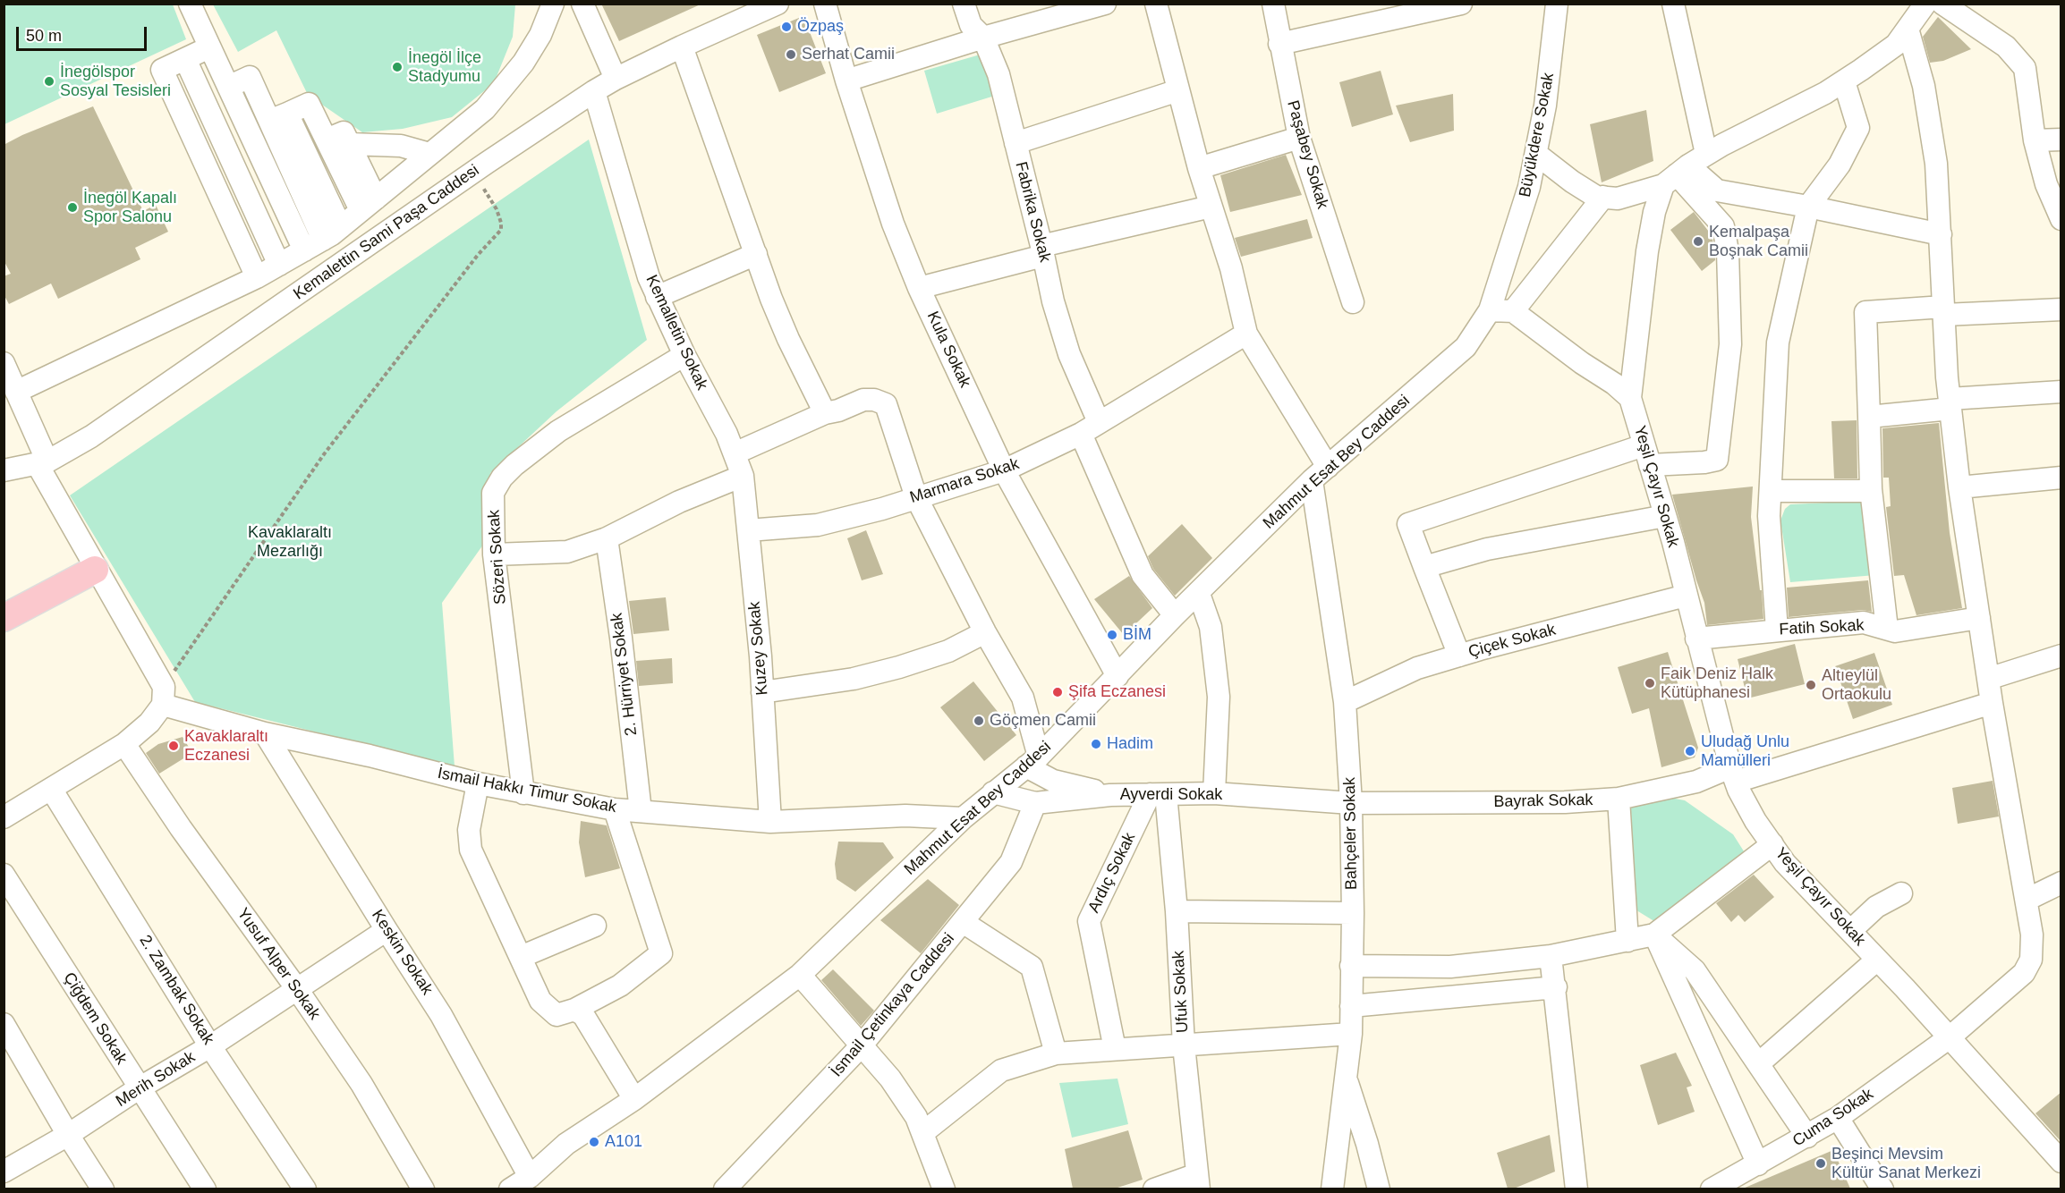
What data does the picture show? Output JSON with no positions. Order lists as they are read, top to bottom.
{
  "streets": {
    "street": [
      "Büyükdere Sokak",
      "Paşabey Sokak",
      "Fabrika Sokak",
      "Kemalettin Sami Paşa Caddesi",
      "Kemalletin Sokak",
      "Kula Sokak",
      "Mahmut Esat Bey Caddesi",
      "Marmara Sokak",
      "Yeşil Çayır Sokak",
      "Sözeri Sokak",
      "Fatih Sokak",
      "Çiçek Sokak",
      "Kuzey Sokak",
      "2. Hürriyet Sokak",
      "İsmail Hakkı Timur Sokak",
      "Ayverdi Sokak",
      "Bayrak Sokak",
      "Bahçeler Sokak",
      "Ardıç Sokak",
      "Keskin Sokak",
      "Yusuf Alper Sokak",
      "2. Zambak Sokak",
      "Ufuk Sokak",
      "İsmail Çetinkaya Caddesi",
      "Çiğdem Sokak",
      "Merih Sokak",
      "Cuma Sokak"
    ]
  },
  "crossings": [
    ["Büyükdere Sokak", "Mahmut Esat Bey Caddesi"],
    ["Fabrika Sokak", "Marmara Sokak"],
    ["Kemalettin Sami Paşa Caddesi", "Kemalletin Sokak"],
    ["Kemalletin Sokak", "Sözeri Sokak"],
    ["Kemalletin Sokak", "Kuzey Sokak"],
    ["Kula Sokak", "Mahmut Esat Bey Caddesi"],
    ["Kula Sokak", "Marmara Sokak"],
    ["Mahmut Esat Bey Caddesi", "İsmail Hakkı Timur Sokak"],
    ["Mahmut Esat Bey Caddesi", "Ayverdi Sokak"],
    ["Mahmut Esat Bey Caddesi", "Bahçeler Sokak"],
    ["Mahmut Esat Bey Caddesi", "Keskin Sokak"],
    ["Marmara Sokak", "Kuzey Sokak"],
    ["Yeşil Çayır Sokak", "Fatih Sokak"],
    ["Yeşil Çayır Sokak", "Çiçek Sokak"],
    ["Yeşil Çayır Sokak", "Bayrak Sokak"],
    ["Yeşil Çayır Sokak", "Cuma Sokak"],
    ["Sözeri Sokak", "İsmail Hakkı Timur Sokak"],
    ["Fatih Sokak", "Cuma Sokak"],
    ["Çiçek Sokak", "Bahçeler Sokak"],
    ["Kuzey Sokak", "İsmail Hakkı Timur Sokak"],
    ["2. Hürriyet Sokak", "İsmail Hakkı Timur Sokak"],
    ["İsmail Hakkı Timur Sokak", "Keskin Sokak"],
    ["Ayverdi Sokak", "Bayrak Sokak"],
    ["Ayverdi Sokak", "Bahçeler Sokak"],
    ["Ayverdi Sokak", "Ardıç Sokak"],
    ["Ayverdi Sokak", "Ufuk Sokak"],
    ["Ayverdi Sokak", "İsmail Çetinkaya Caddesi"],
    ["Bayrak Sokak", "Bahçeler Sokak"],
    ["Bayrak Sokak", "Cuma Sokak"],
    ["Ardıç Sokak", "Ufuk Sokak"],
    ["Keskin Sokak", "Merih Sokak"],
    ["Yusuf Alper Sokak", "Merih Sokak"],
    ["2. Zambak Sokak", "Merih Sokak"],
    ["Çiğdem Sokak", "Merih Sokak"]
  ],
  "parks": ["Kavaklaraltı Mezarlığı"],
  "places": [
    "Özpaş",
    "Serhat Camii",
    "İnegöl İlçe Stadyumu",
    "İnegölspor Sosyal Tesisleri",
    "İnegöl Kapalı Spor Salonu",
    "Kemalpaşa Boşnak Camii",
    "BİM",
    "Faik Deniz Halk Kütüphanesi",
    "Altıeylül Ortaokulu",
    "Şifa Eczanesi",
    "Göçmen Camii",
    "Hadim",
    "Kavaklaraltı Eczanesi",
    "Uludağ Unlu Mamülleri",
    "A101",
    "Beşinci Mevsim Kültür Sanat Merkezi"
  ],
  "scale_bar": "50 m"
}
